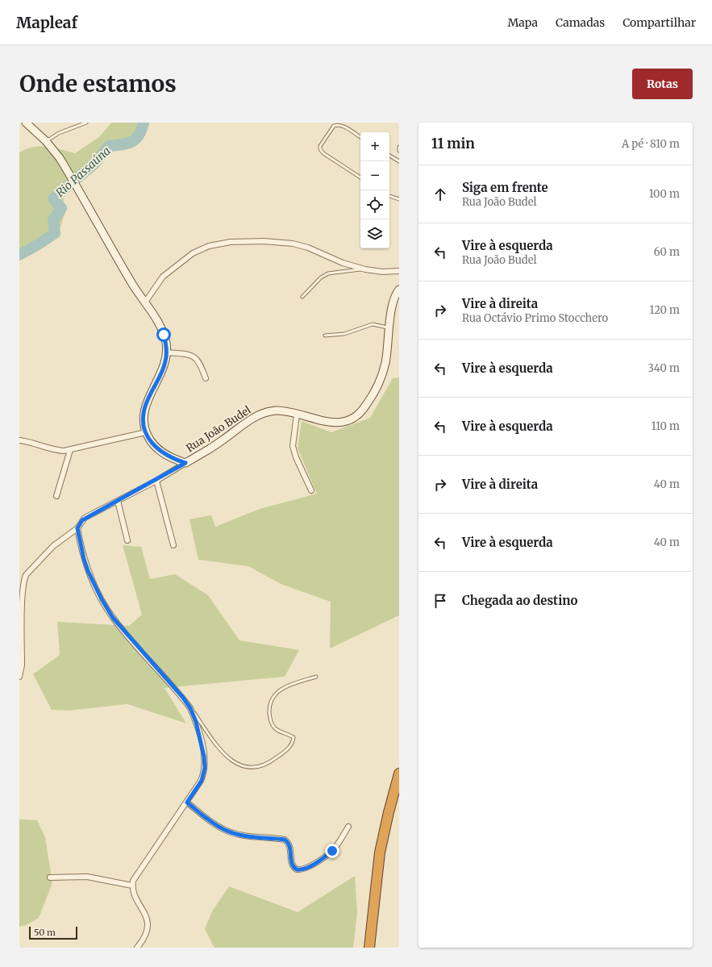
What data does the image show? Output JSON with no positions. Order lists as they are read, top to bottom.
{
  "streets": {
    "street": ["Rua João Budel"]
  },
  "water": ["Rio Passaúna"],
  "scale_bar": "50 m",
  "page": {
    "header": "Mapleaf",
    "nav": ["Mapa", "Camadas", "Compartilhar"],
    "buttons": "Rotas",
    "title": "Onde estamos",
    "heading": ["11 min", "A pé · 810 m"],
    "map_buttons": ["+", "−"],
    "list": [
      ["Siga em frente", "Rua João Budel", "100 m"],
      ["Vire à esquerda", "Rua João Budel", "60 m"],
      ["Vire à direita", "Rua Octávio Primo Stocchero", "120 m"],
      ["Vire à esquerda", "340 m"],
      ["Vire à esquerda", "110 m"],
      ["Vire à direita", "40 m"],
      ["Vire à esquerda", "40 m"],
      "Chegada ao destino"
    ],
    "scale": "50 m"
  }
}
